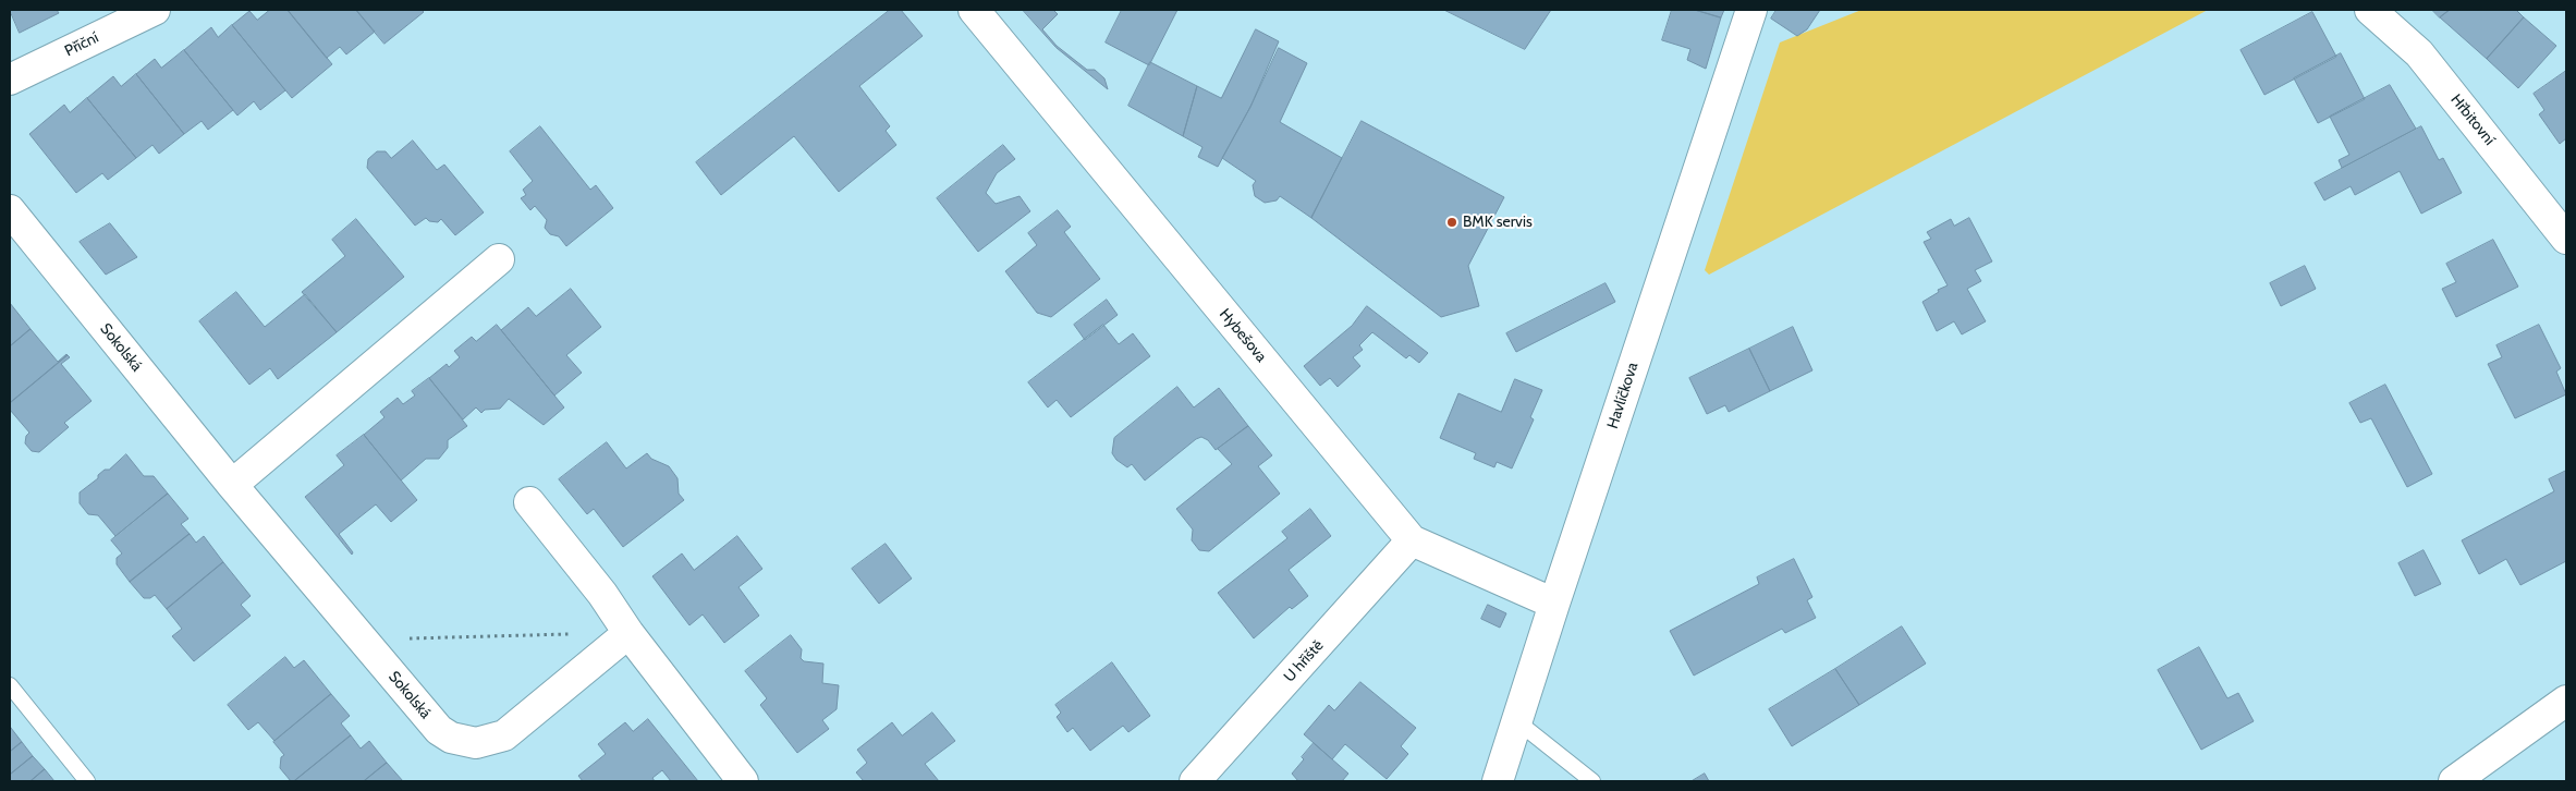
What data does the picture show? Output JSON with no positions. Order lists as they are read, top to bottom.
{
  "streets": {
    "street": [
      "Příční",
      "Hřbitovní",
      "Hybešova",
      "Sokolská",
      "Havlíčkova",
      "U hřiště"
    ]
  },
  "crossings": [
    ["Hybešova", "Havlíčkova"],
    ["Hybešova", "U hřiště"]
  ],
  "places": ["BMK servis"]
}
